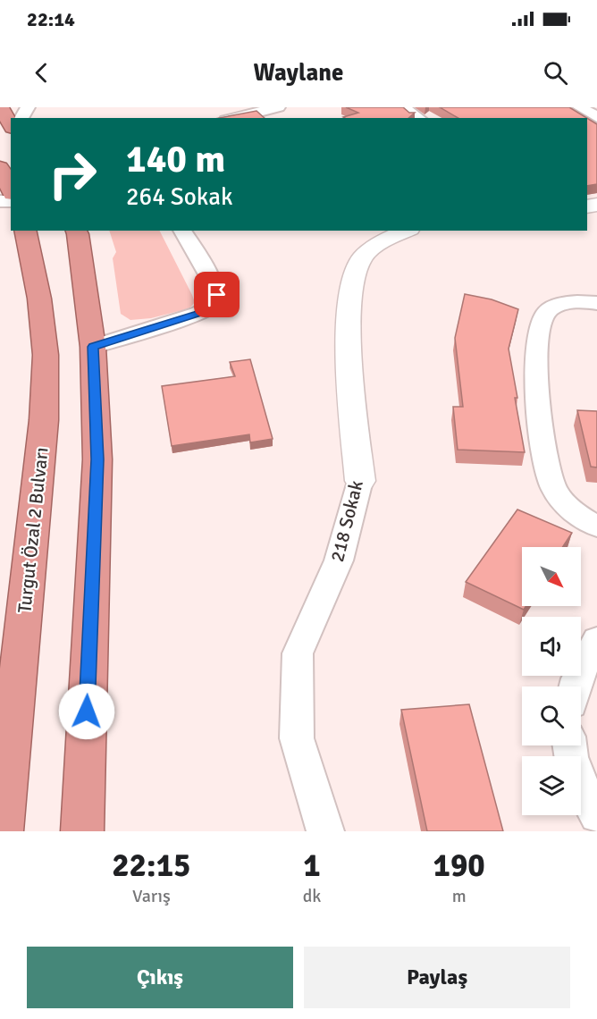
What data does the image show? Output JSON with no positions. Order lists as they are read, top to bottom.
{
  "streets": {
    "highway": ["Turgut Özal 2 Bulvarı"],
    "street": ["218 Sokak"]
  },
  "north": "bottom right",
  "page": {
    "status": "22:14",
    "header": "Waylane",
    "turn": ["140 m", "264 Sokak"],
    "eta": [
      "22:15",
      "Varış",
      "1",
      "dk",
      "190",
      "m"
    ],
    "buttons": ["Çıkış", "Paylaş"]
  }
}
